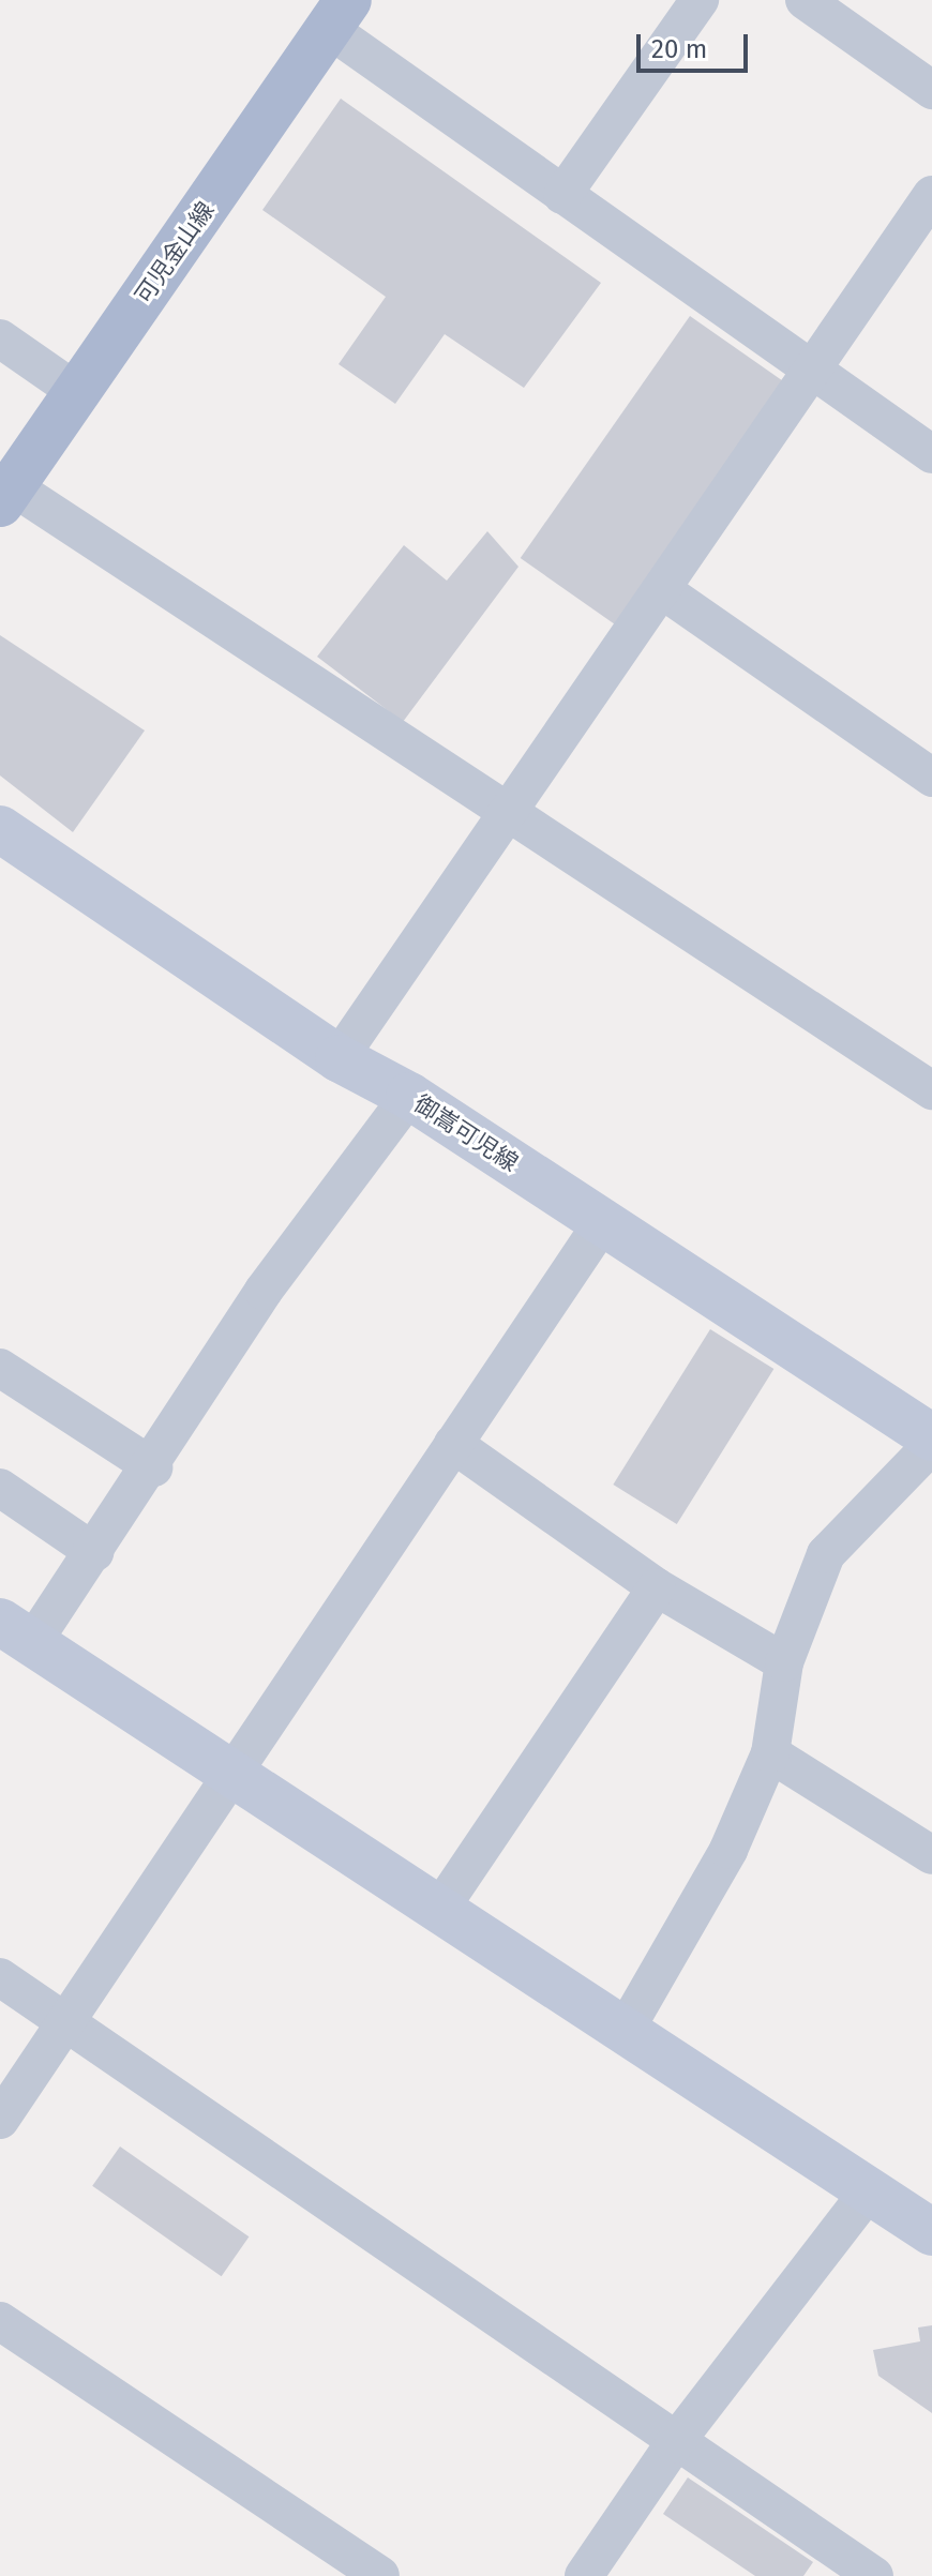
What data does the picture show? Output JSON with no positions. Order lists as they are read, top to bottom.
{
  "streets": {
    "main road": ["可児金山線", "御嵩可児線"]
  },
  "scale_bar": "20 m"
}
